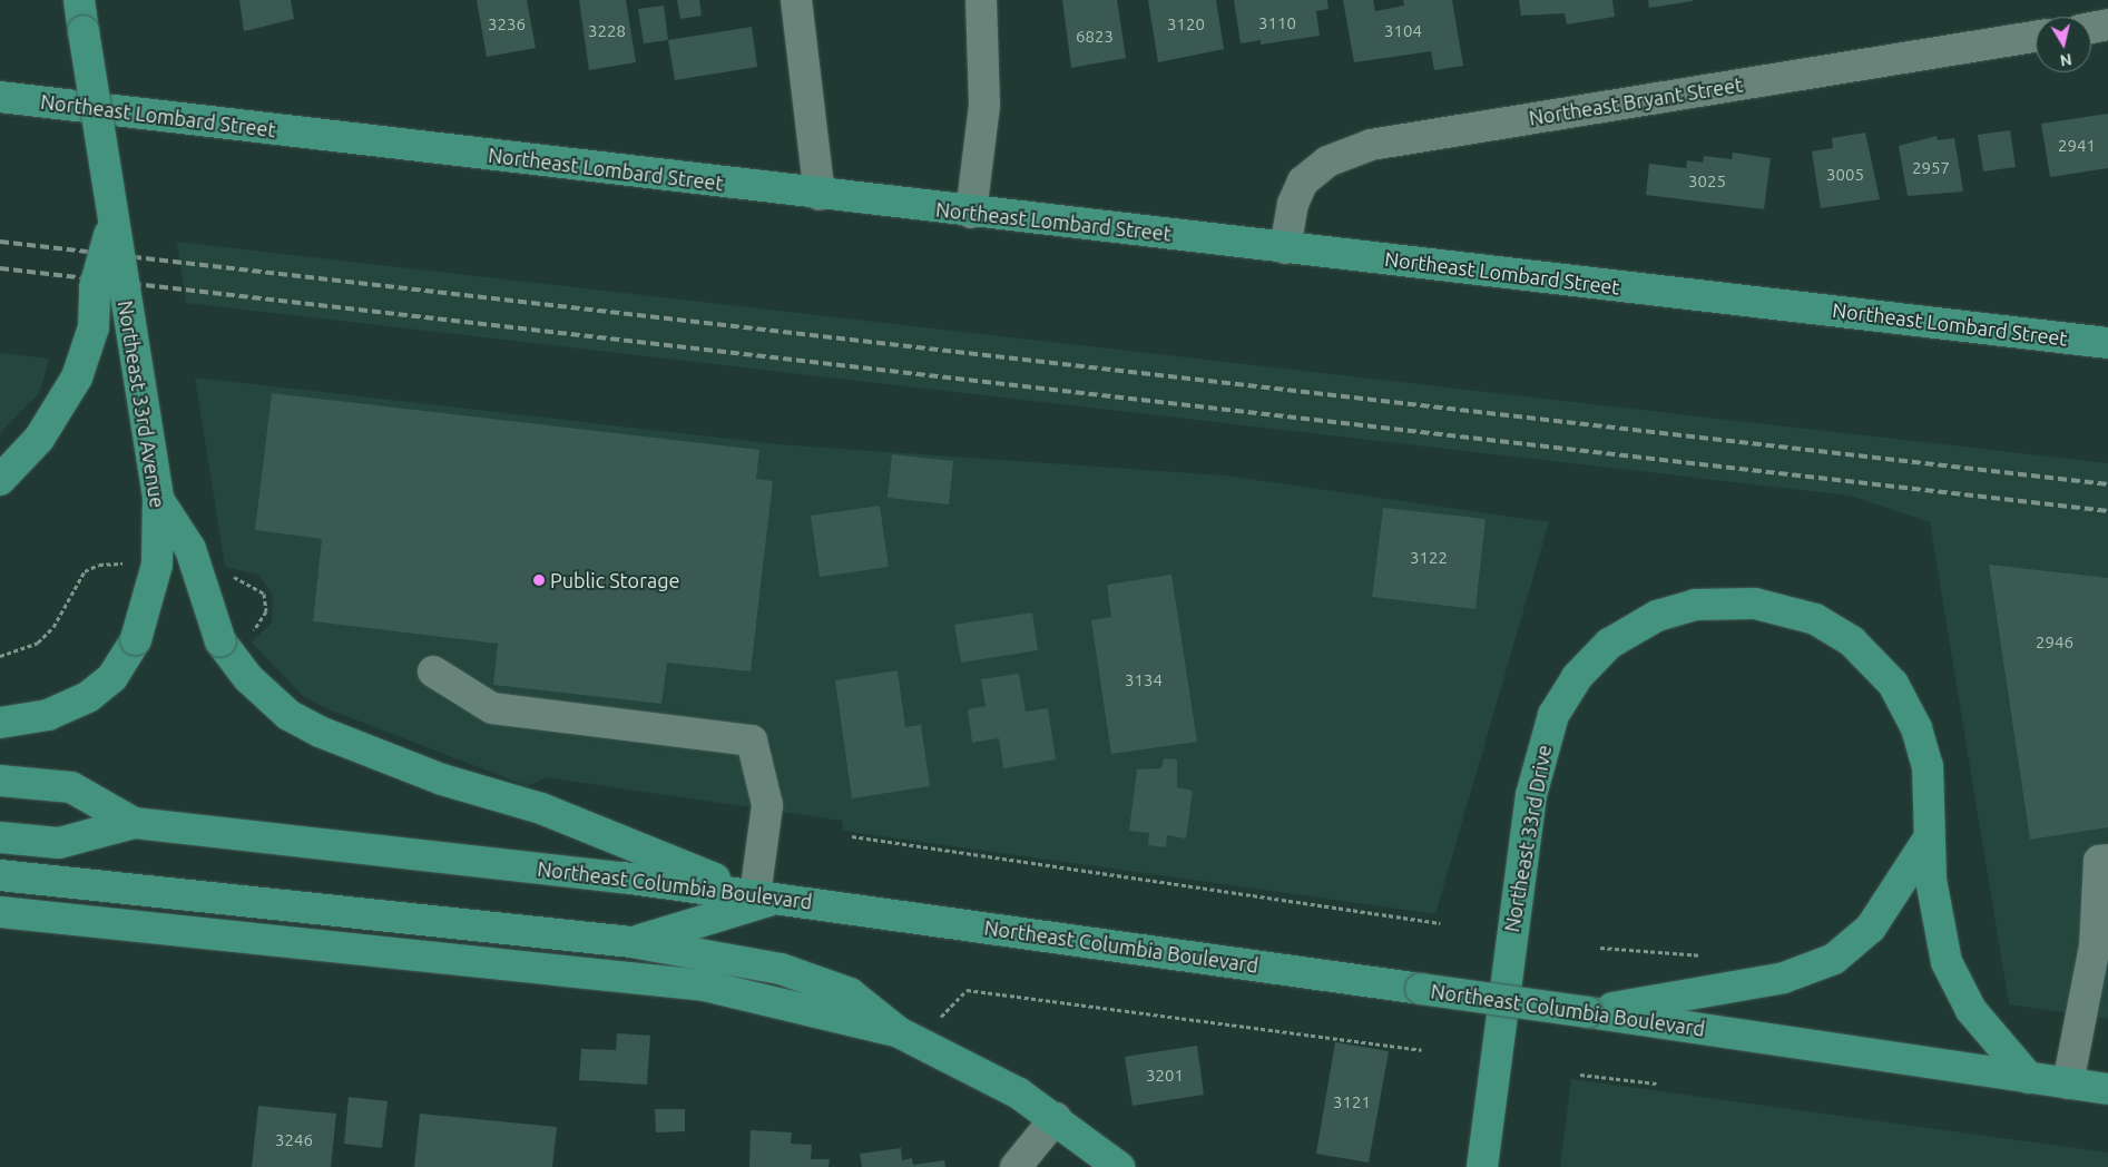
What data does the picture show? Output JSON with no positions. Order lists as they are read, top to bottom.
{
  "streets": {
    "main road": [
      "Northeast Lombard Street",
      "Northeast 33rd Avenue",
      "Northeast 33rd Drive",
      "Northeast Columbia Boulevard"
    ],
    "street": ["Northeast Bryant Street"]
  },
  "crossings": [
    ["Northeast Bryant Street", "Northeast Lombard Street"],
    ["Northeast 33rd Drive", "Northeast Columbia Boulevard"]
  ],
  "places": ["Public Storage"],
  "house_numbers": [
    "3110",
    "3236",
    "3120",
    "3228",
    "3104",
    "6823",
    "2941",
    "2957",
    "3005",
    "3025",
    "3122",
    "2946",
    "3134",
    "3201",
    "3121",
    "3246"
  ],
  "north": "bottom"
}
